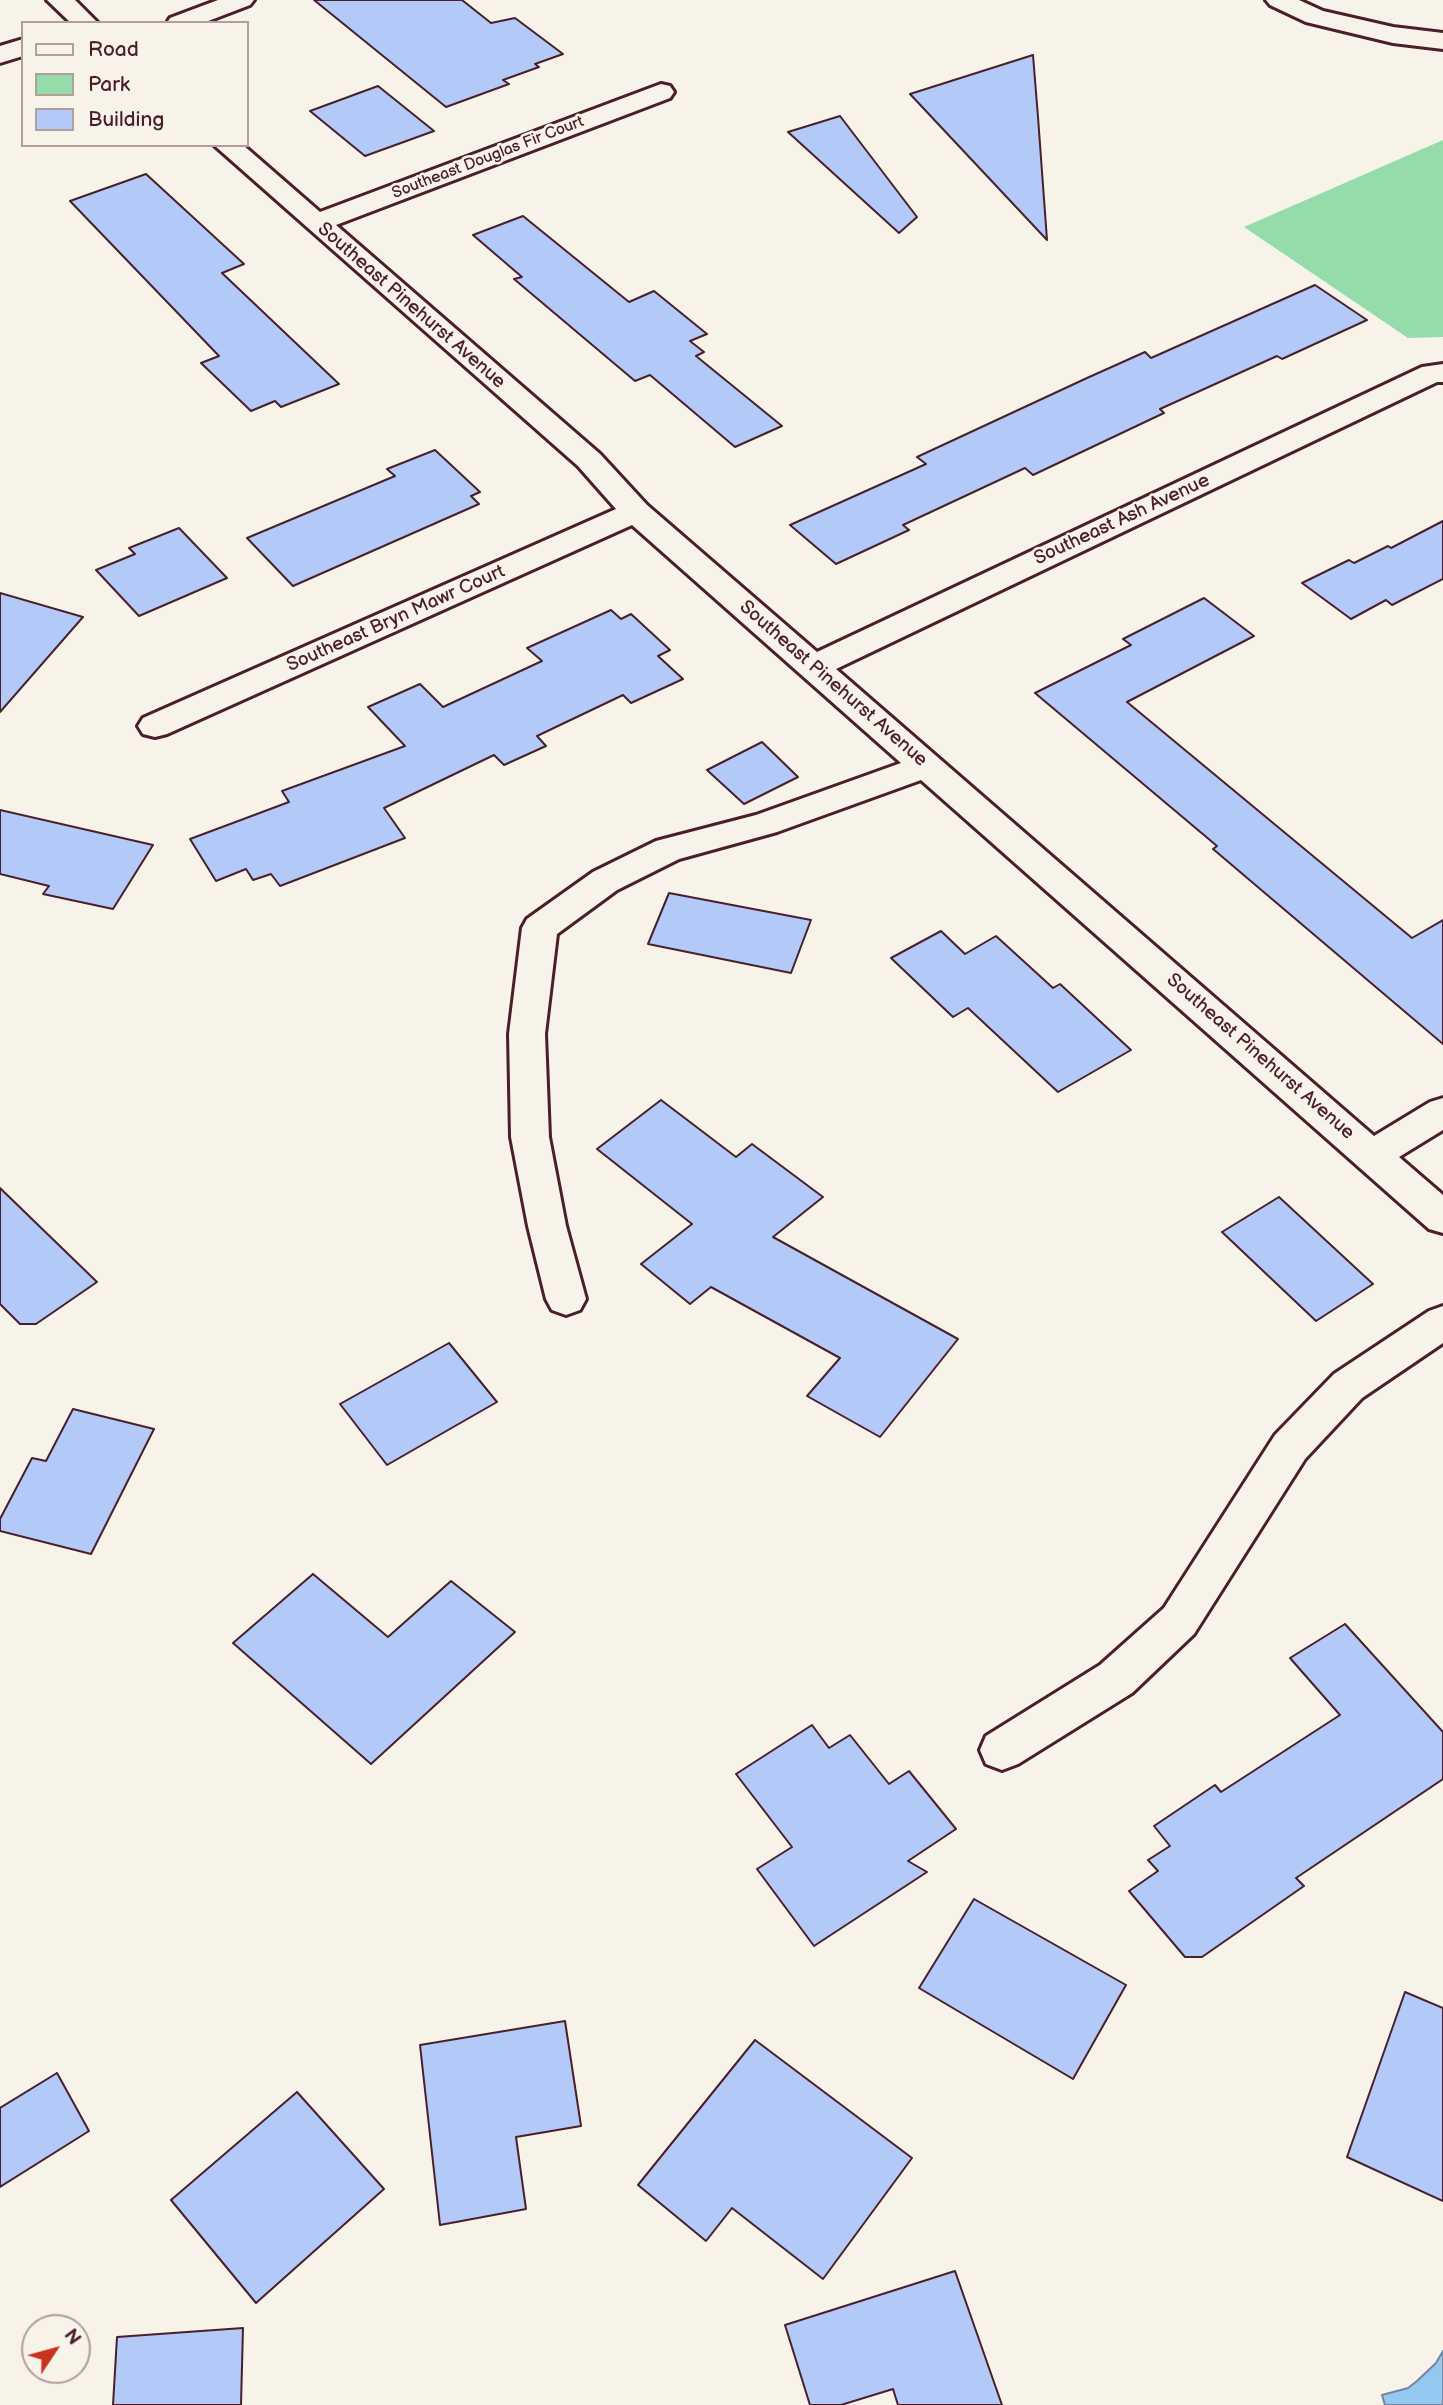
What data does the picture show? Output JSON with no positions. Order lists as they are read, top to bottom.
{
  "streets": {
    "street": [
      "Southeast Douglas Fir Court",
      "Southeast Pinehurst Avenue",
      "Southeast Ash Avenue",
      "Southeast Bryn Mawr Court"
    ]
  },
  "crossings": [
    ["Southeast Douglas Fir Court", "Southeast Pinehurst Avenue"],
    ["Southeast Pinehurst Avenue", "Southeast Ash Avenue"],
    ["Southeast Pinehurst Avenue", "Southeast Bryn Mawr Court"]
  ],
  "legend": ["Road", "Park", "Building"],
  "north": "top right"
}
